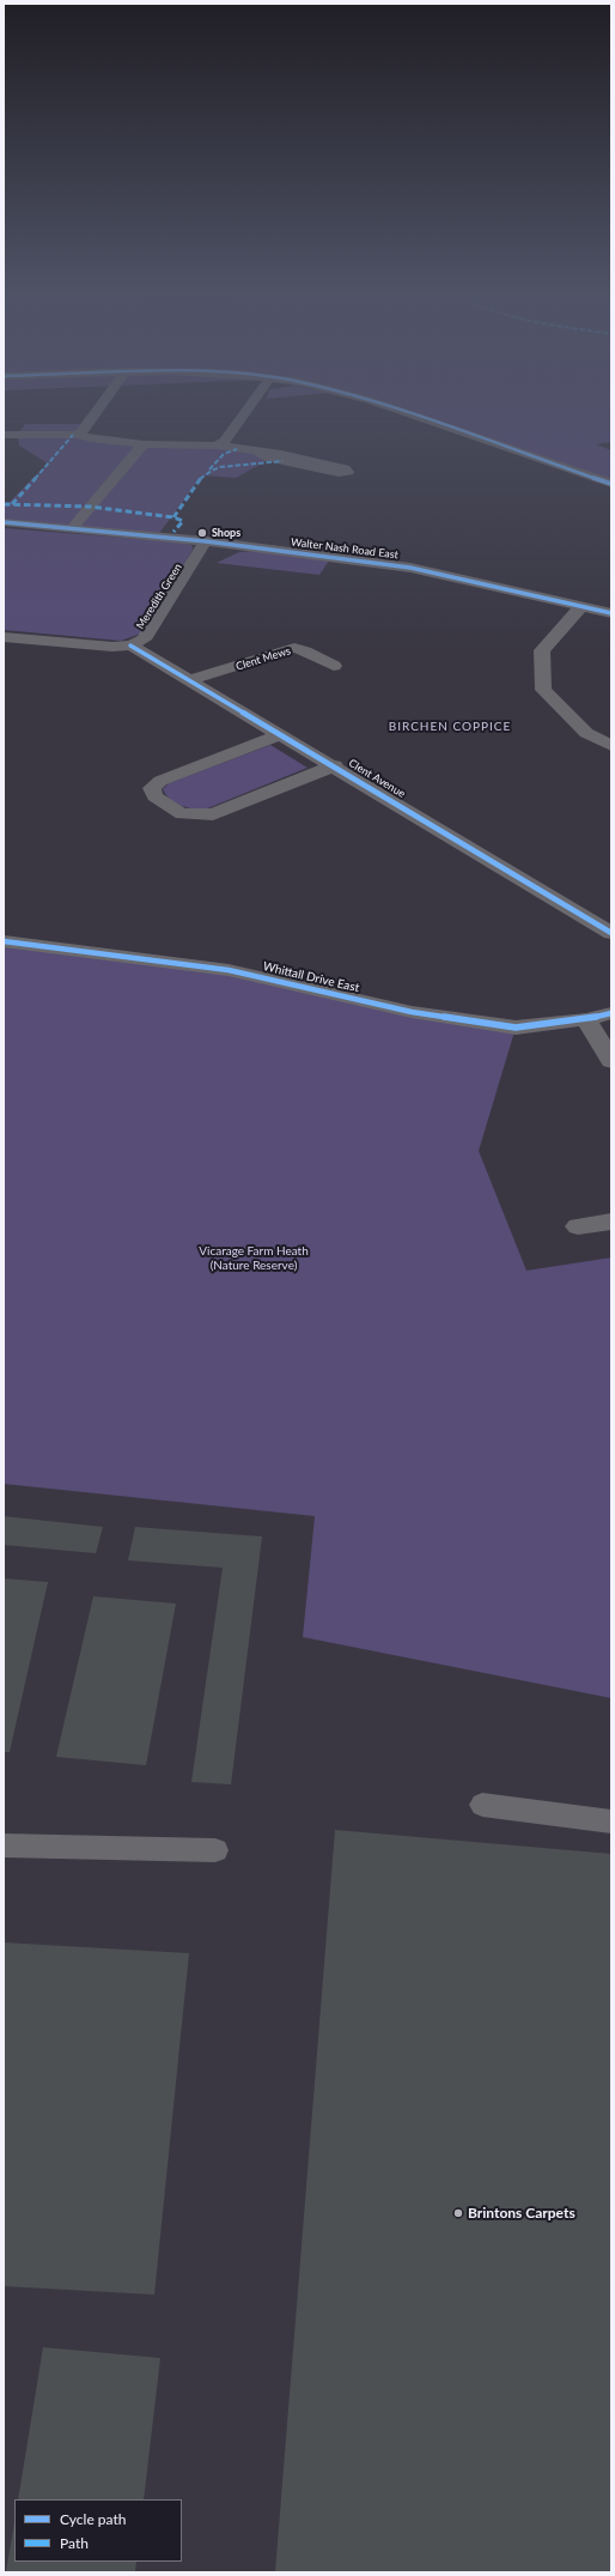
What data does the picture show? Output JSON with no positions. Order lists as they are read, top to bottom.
{
  "streets": {
    "street": [
      "Walter Nash Road East",
      "Meredith Green",
      "Clent Mews",
      "Clent Avenue",
      "Whittall Drive East"
    ]
  },
  "crossings": [
    ["Walter Nash Road East", "Meredith Green"],
    ["Meredith Green", "Clent Avenue"],
    ["Clent Mews", "Clent Avenue"]
  ],
  "districts": ["BIRCHEN COPPICE"],
  "parks": ["Vicarage Farm Heath (Nature Reserve)"],
  "places": ["Shops", "Brintons Carpets"],
  "legend": ["Cycle path", "Path"]
}
